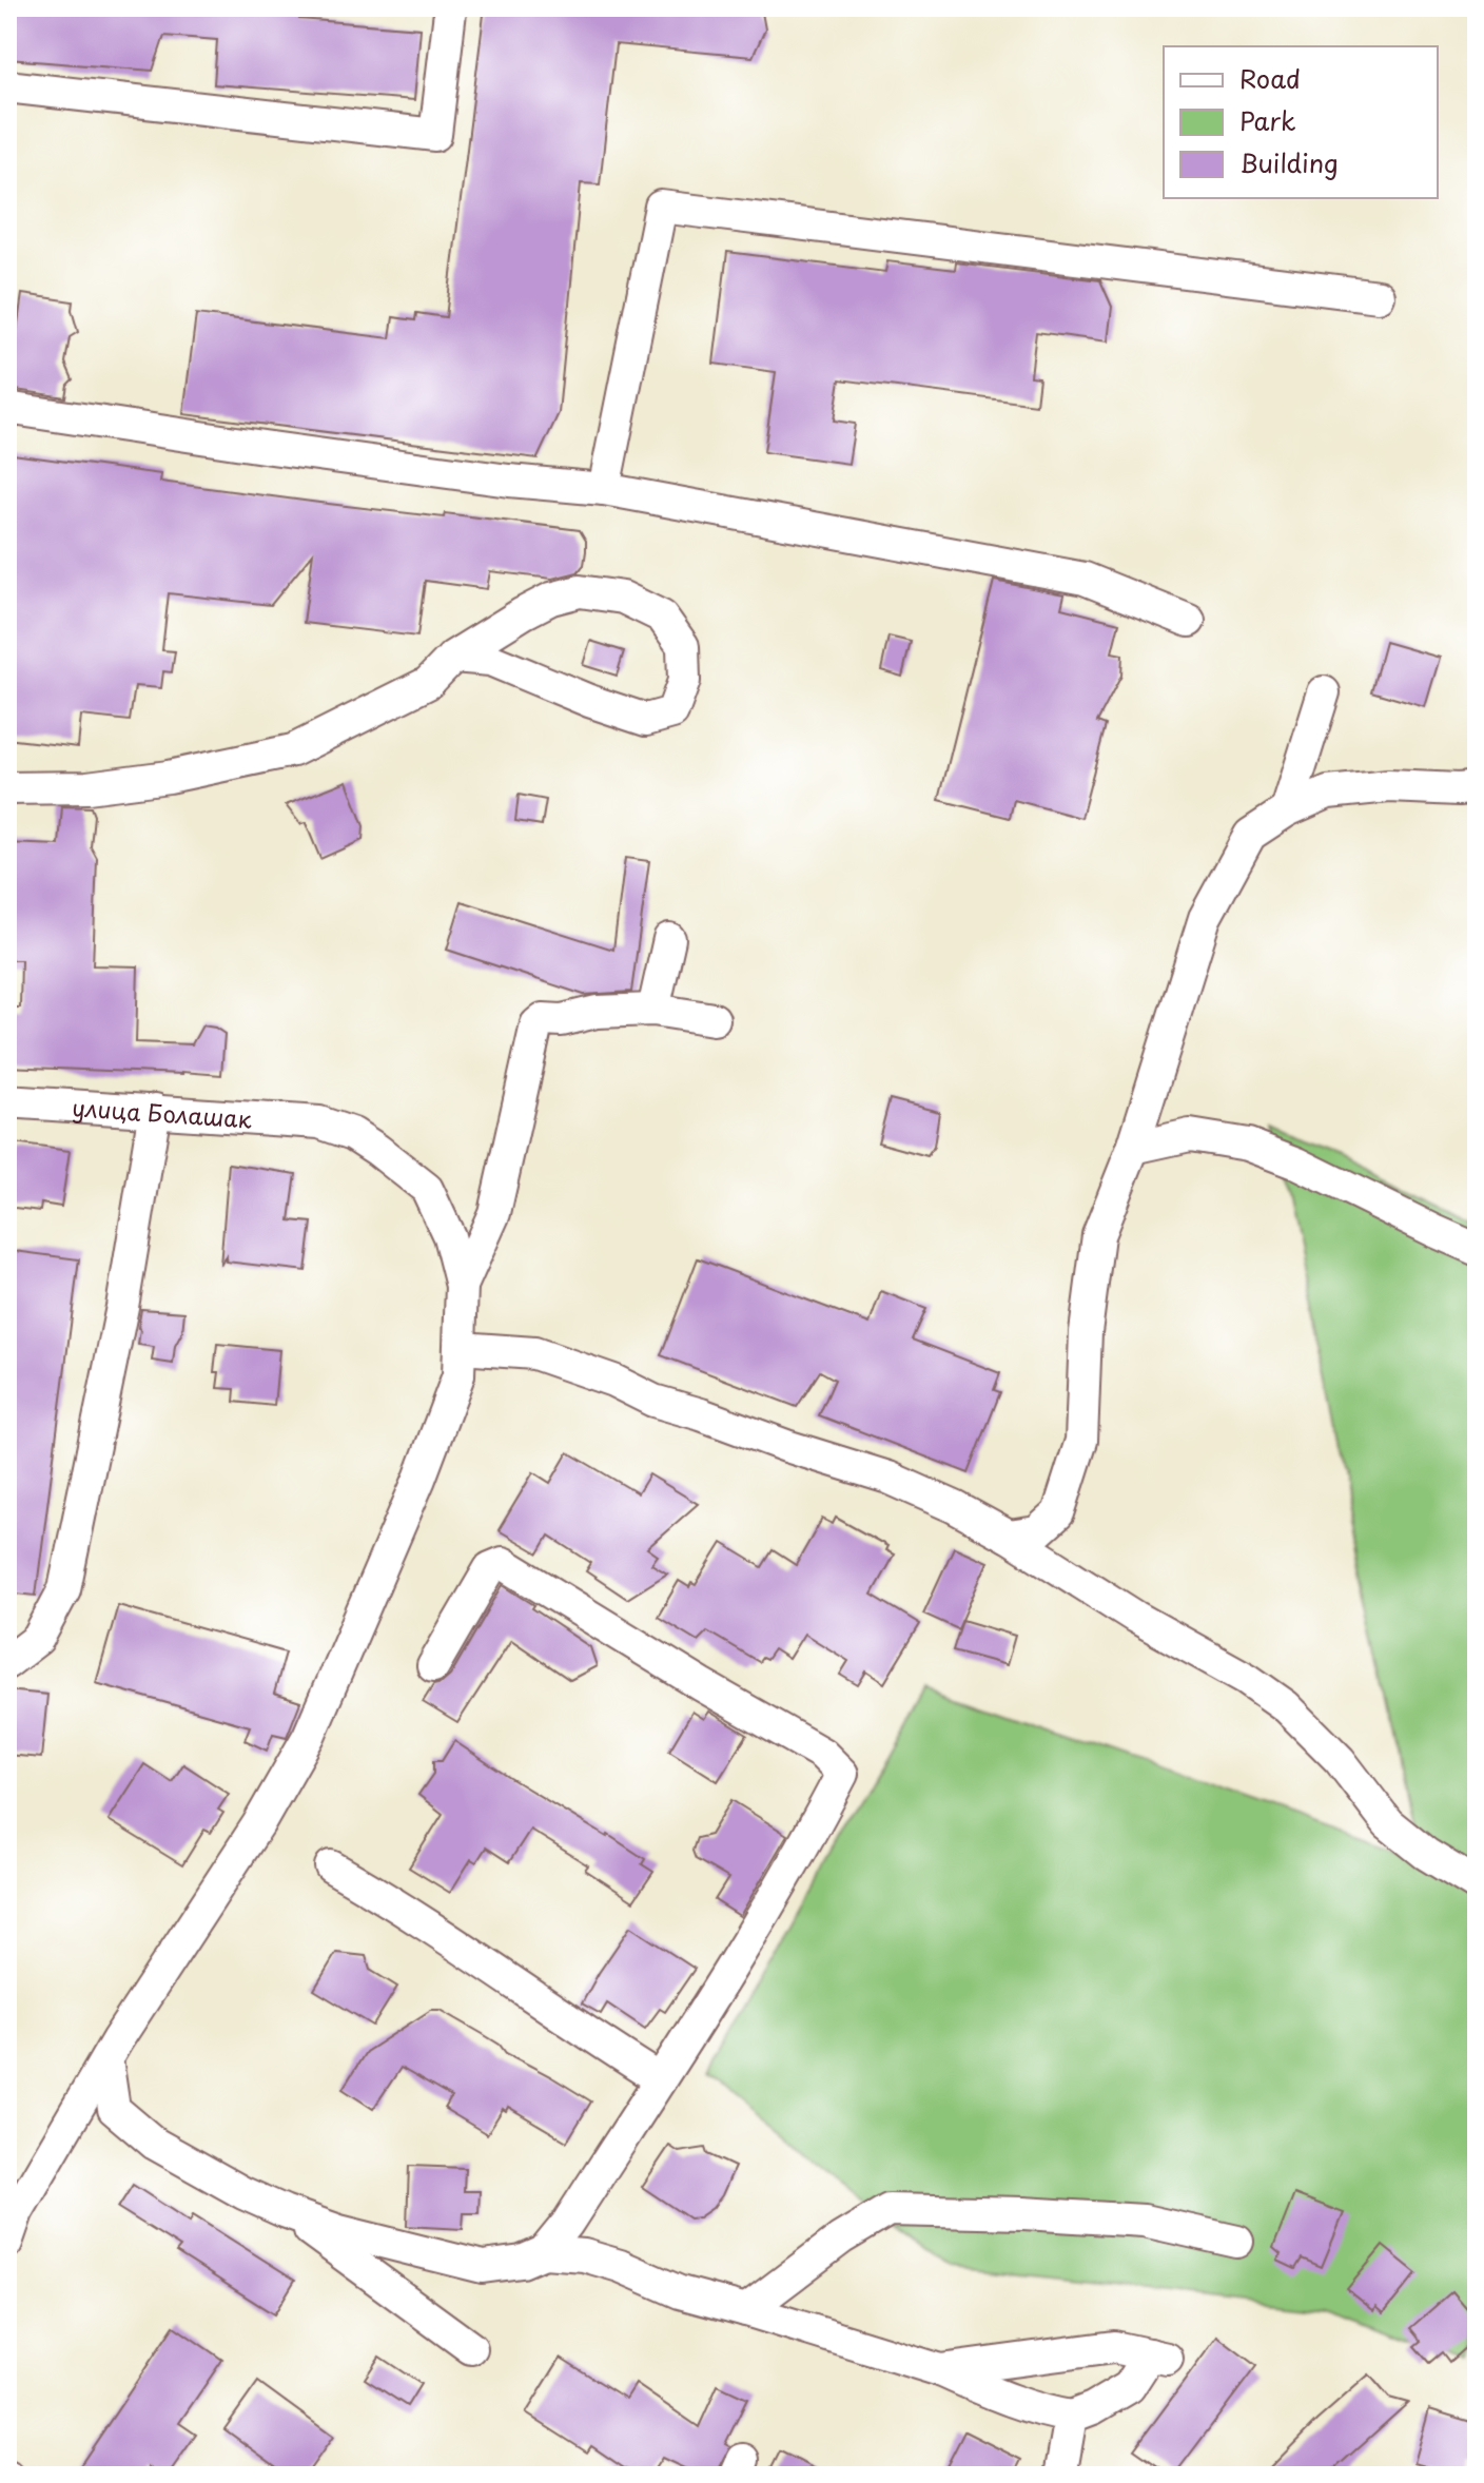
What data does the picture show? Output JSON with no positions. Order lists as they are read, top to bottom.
{
  "streets": {
    "street": ["улица Болашак"]
  },
  "legend": ["Road", "Park", "Building"]
}
